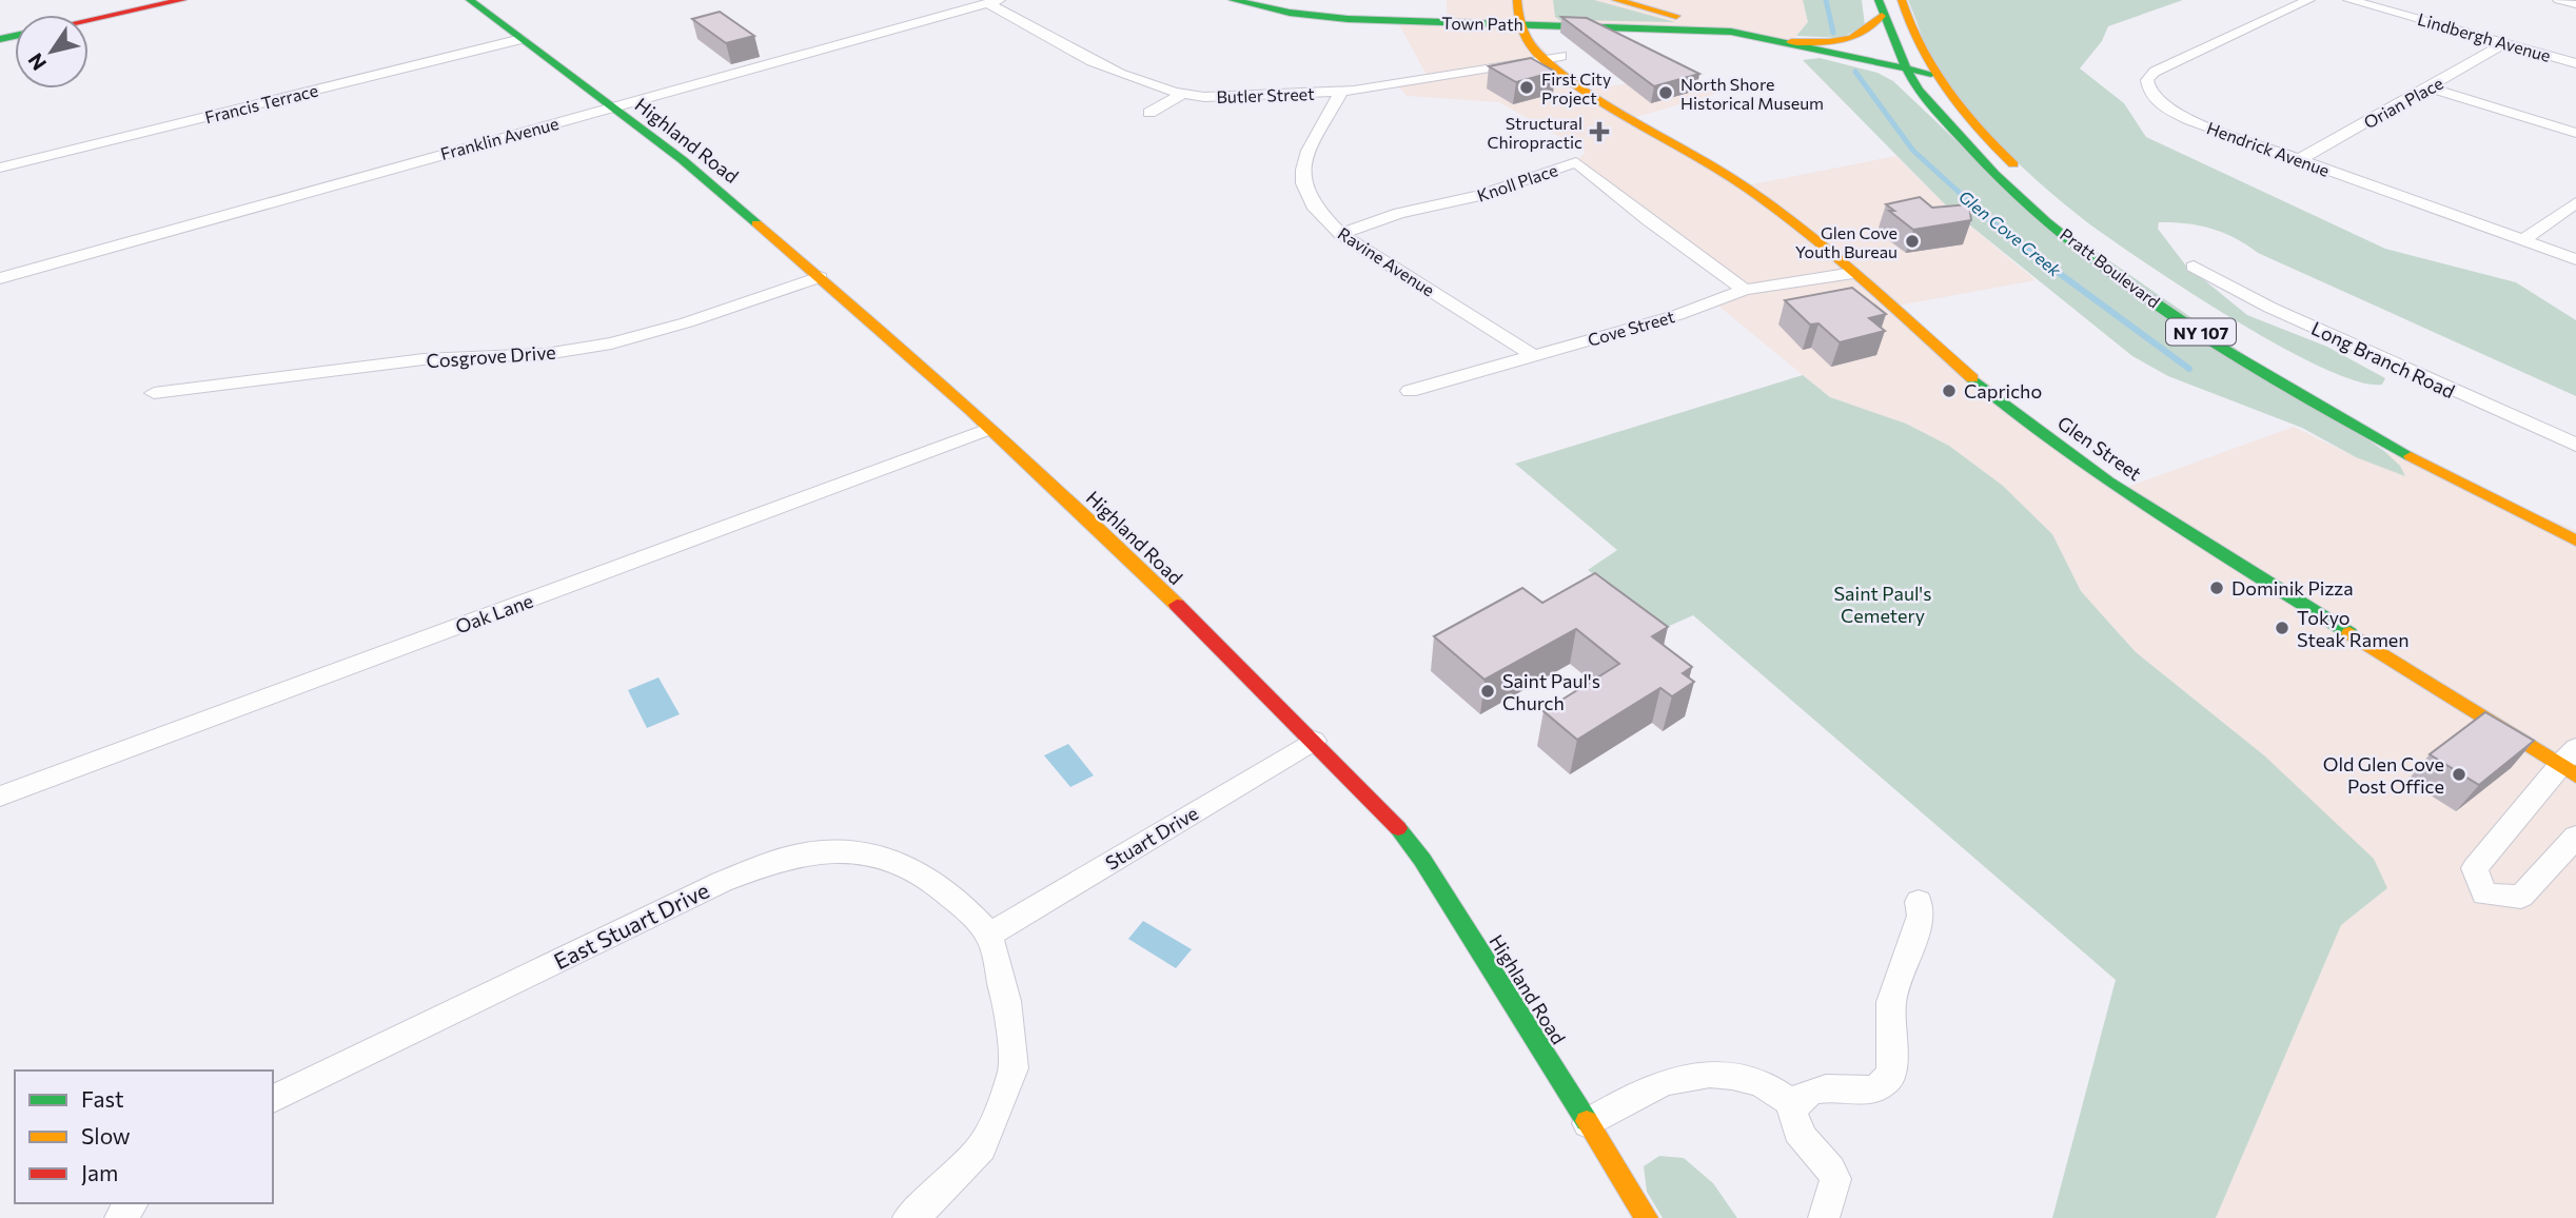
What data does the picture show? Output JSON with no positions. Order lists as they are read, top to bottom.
{
  "streets": {
    "main road": [
      "Town Path",
      "Highland Road",
      "Pratt Boulevard",
      "NY 107",
      "Glen Street"
    ],
    "street": [
      "Lindbergh Avenue",
      "Butler Street",
      "Orian Place",
      "Francis Terrace",
      "Franklin Avenue",
      "Hendrick Avenue",
      "Knoll Place",
      "Ravine Avenue",
      "Cove Street",
      "Cosgrove Drive",
      "Long Branch Road",
      "Oak Lane",
      "Stuart Drive",
      "East Stuart Drive"
    ]
  },
  "crossings": [
    ["Town Path", "Pratt Boulevard"],
    ["Town Path", "Glen Street"],
    ["Lindbergh Avenue", "Orian Place"],
    ["Butler Street", "Franklin Avenue"],
    ["Butler Street", "Ravine Avenue"],
    ["Butler Street", "Glen Street"],
    ["Orian Place", "Hendrick Avenue"],
    ["Francis Terrace", "Highland Road"],
    ["Franklin Avenue", "Highland Road"],
    ["Highland Road", "Cosgrove Drive"],
    ["Highland Road", "Oak Lane"],
    ["Highland Road", "Stuart Drive"],
    ["Knoll Place", "Ravine Avenue"],
    ["Knoll Place", "Cove Street"],
    ["Ravine Avenue", "Cove Street"],
    ["Cove Street", "Glen Street"],
    ["Stuart Drive", "East Stuart Drive"]
  ],
  "water": ["Glen Cove Creek"],
  "parks": ["Saint Paul's Cemetery"],
  "places": {
    "other": [
      "First City Project",
      "North Shore Historical Museum",
      "Glen Cove Youth Bureau",
      "Capricho",
      "Dominik Pizza",
      "Tokyo Steak Ramen",
      "Saint Paul's Church",
      "Old Glen Cove Post Office"
    ],
    "health": ["Structural Chiropractic"]
  },
  "legend": ["Fast", "Slow", "Jam"],
  "north": "bottom left"
}
